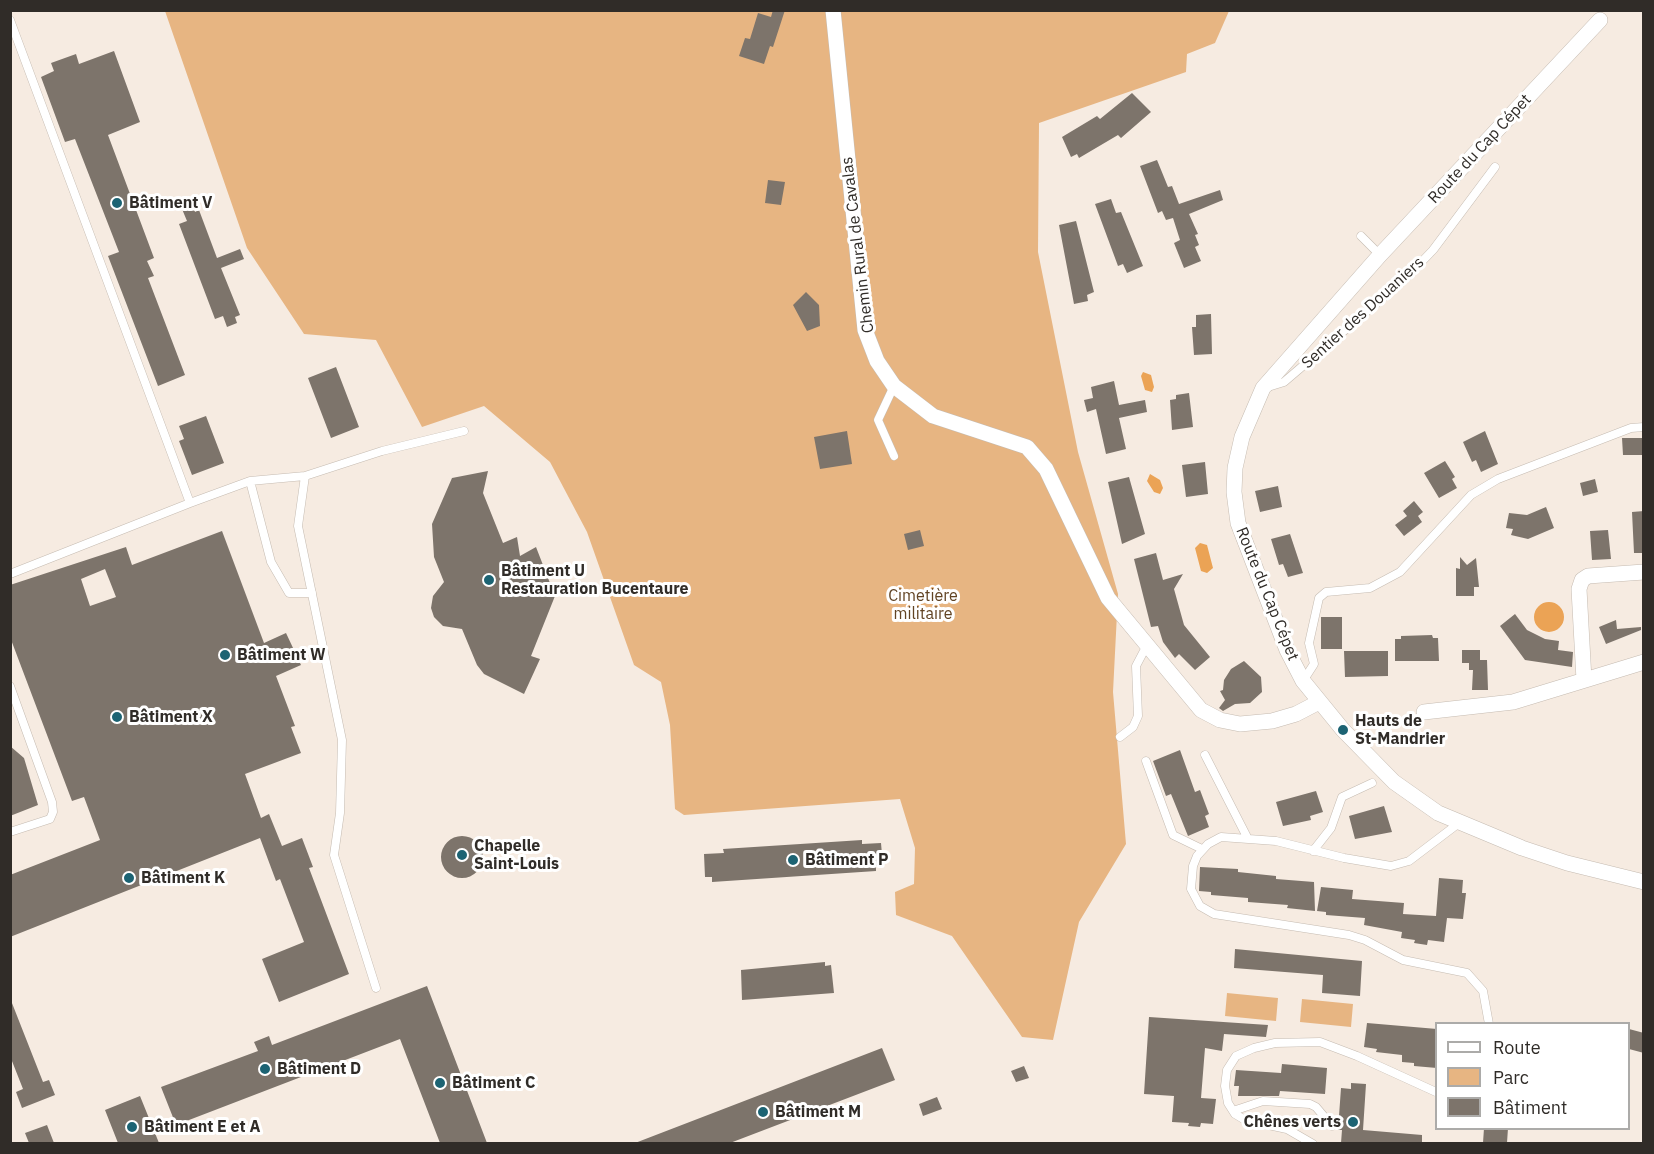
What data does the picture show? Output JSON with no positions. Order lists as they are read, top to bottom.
{
  "streets": {
    "street": ["Route du Cap Cépet", "Chemin Rural de Cavalas"],
    "lane": ["Sentier des Douaniers"]
  },
  "crossings": [
    ["Route du Cap Cépet", "Chemin Rural de Cavalas"],
    ["Route du Cap Cépet", "Sentier des Douaniers"]
  ],
  "parks": ["Cimetière militaire"],
  "places": [
    "Bâtiment V",
    "Bâtiment U Restauration Bucentaure",
    "Bâtiment W",
    "Bâtiment X",
    "Hauts de St-Mandrier",
    "Chapelle Saint-Louis",
    "Bâtiment P",
    "Bâtiment K",
    "Bâtiment D",
    "Bâtiment C",
    "Bâtiment M",
    "Chênes verts",
    "Bâtiment E et A"
  ],
  "legend": ["Route", "Parc", "Bâtiment"]
}
